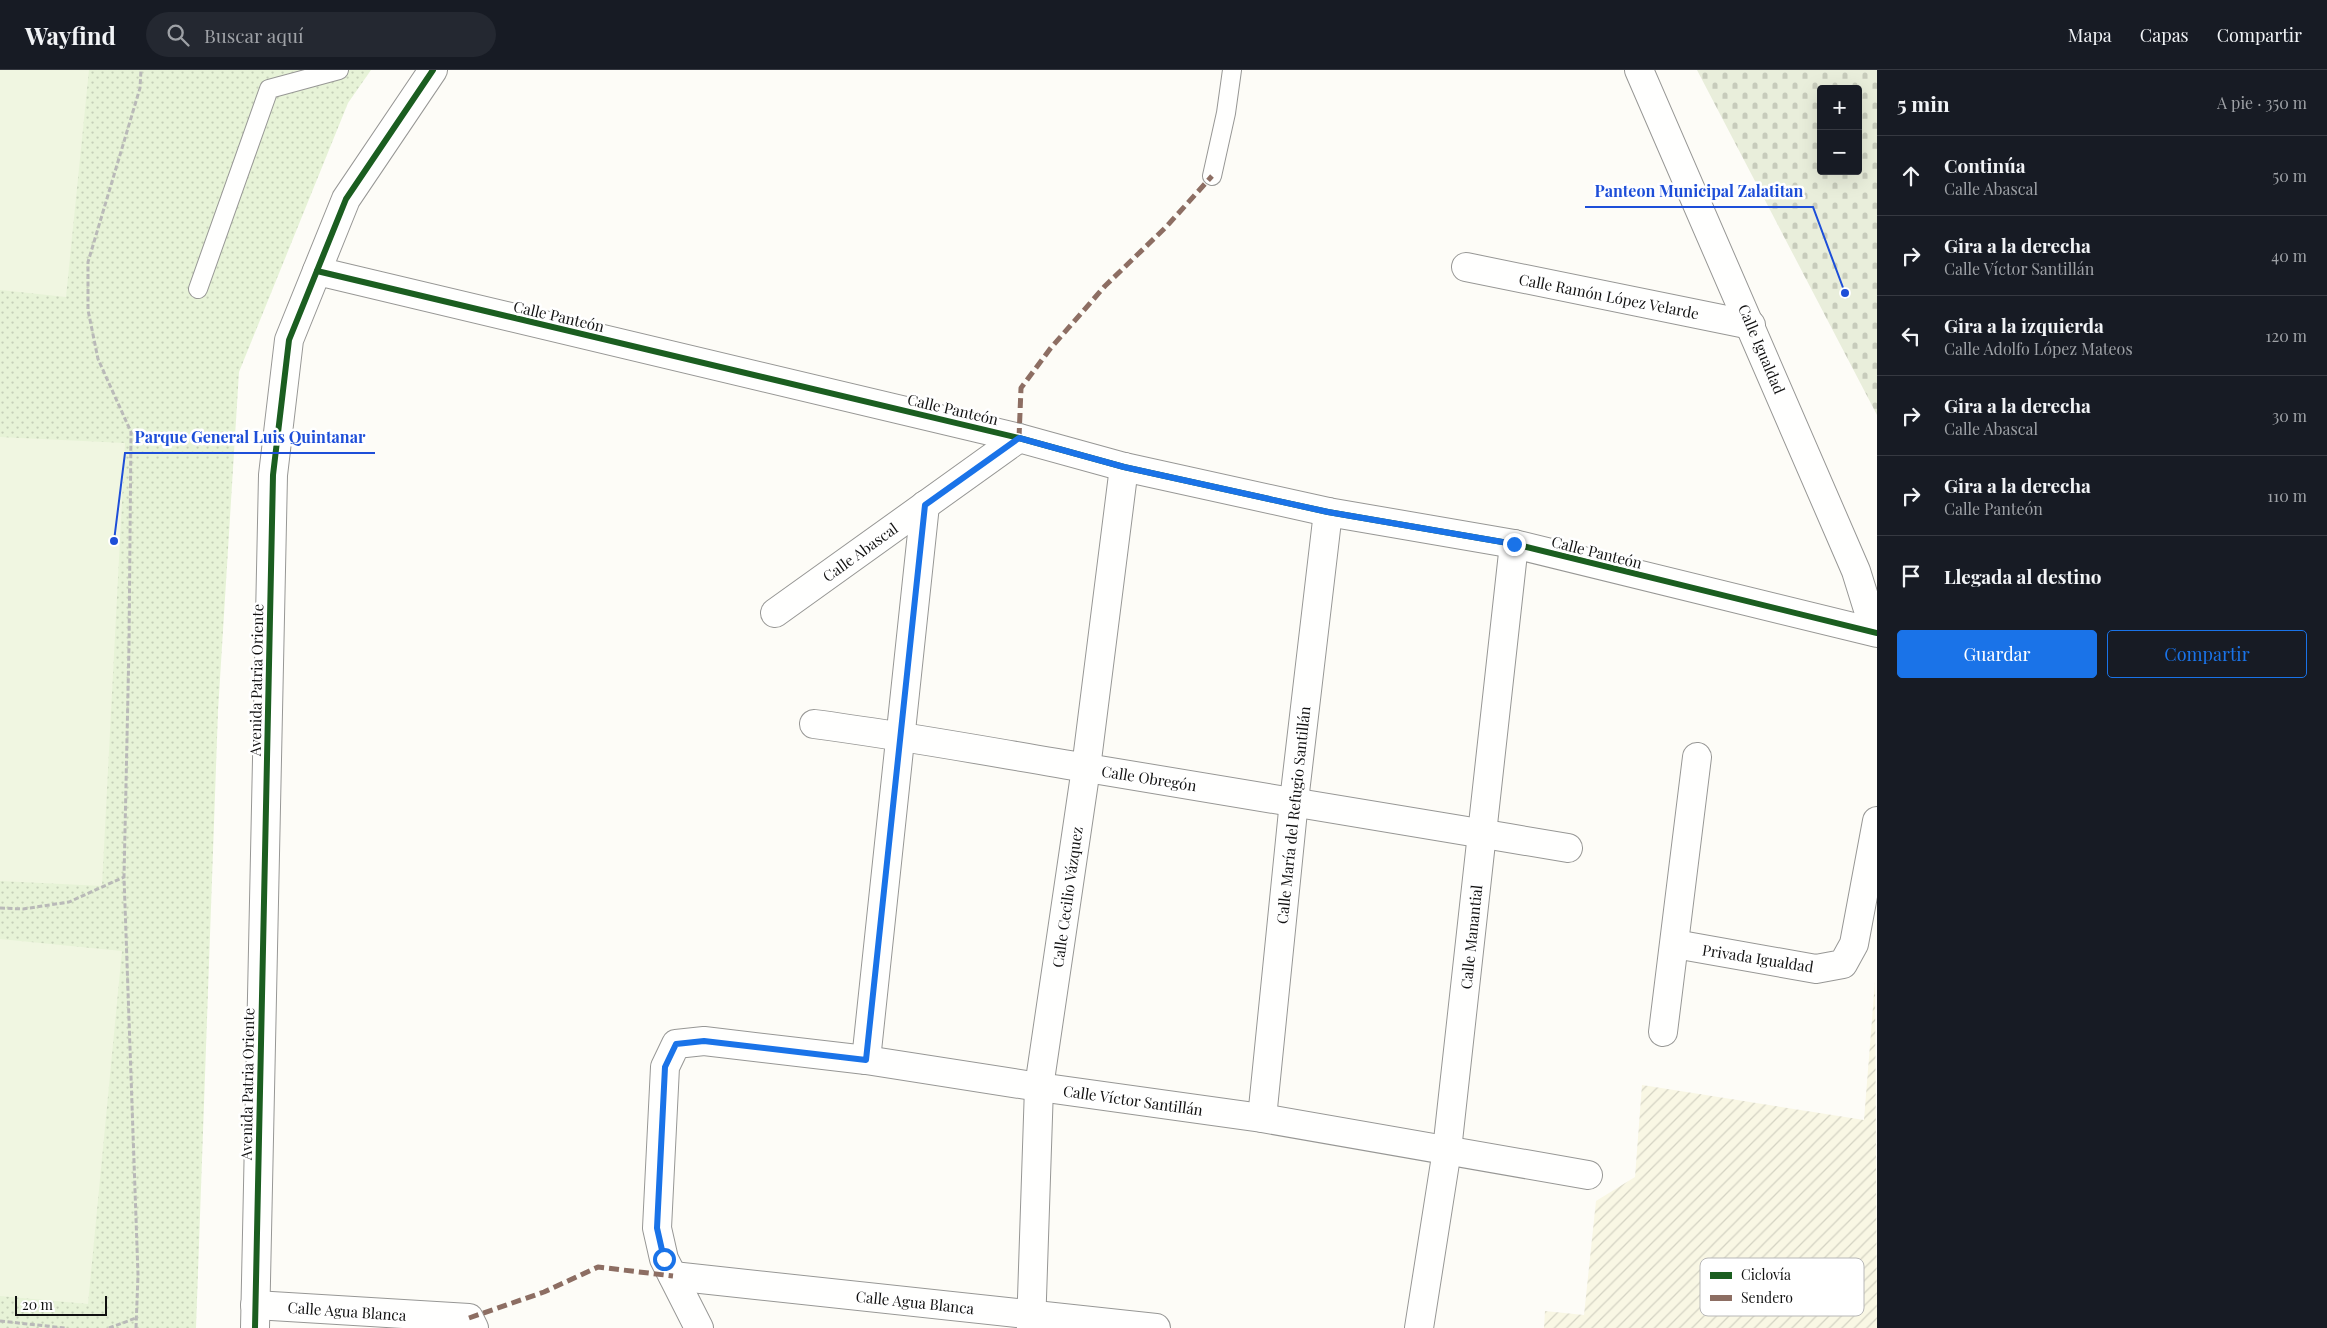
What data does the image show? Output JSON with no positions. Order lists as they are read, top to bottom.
{
  "streets": {
    "street": [
      "Calle Ramón López Velarde",
      "Calle Panteón",
      "Calle Igualdad",
      "Calle Abascal",
      "Avenida Patria Oriente",
      "Calle Obregón",
      "Calle María del Refugio Santillán",
      "Calle Cecilio Vázquez",
      "Calle Manantial",
      "Privada Igualdad",
      "Calle Víctor Santillán",
      "Calle Agua Blanca"
    ]
  },
  "crossings": [
    ["Calle Ramón López Velarde", "Calle Igualdad"],
    ["Calle Panteón", "Calle Igualdad"],
    ["Calle Panteón", "Calle Abascal"],
    ["Calle Panteón", "Avenida Patria Oriente"],
    ["Calle Panteón", "Calle María del Refugio Santillán"],
    ["Calle Panteón", "Calle Cecilio Vázquez"],
    ["Calle Panteón", "Calle Manantial"],
    ["Avenida Patria Oriente", "Calle Agua Blanca"],
    ["Calle Obregón", "Calle María del Refugio Santillán"],
    ["Calle Obregón", "Calle Cecilio Vázquez"],
    ["Calle Obregón", "Calle Manantial"],
    ["Calle María del Refugio Santillán", "Calle Víctor Santillán"],
    ["Calle Cecilio Vázquez", "Calle Víctor Santillán"],
    ["Calle Cecilio Vázquez", "Calle Agua Blanca"],
    ["Calle Manantial", "Calle Víctor Santillán"],
    ["Calle Víctor Santillán", "Calle Agua Blanca"]
  ],
  "places": ["Panteon Municipal Zalatitan", "Parque General Luis Quintanar"],
  "legend": ["Ciclovía", "Sendero"],
  "scale_bar": "20 m",
  "page": {
    "header": "Wayfind",
    "search": "Buscar aquí",
    "nav": ["Mapa", "Capas", "Compartir"],
    "heading": ["5 min", "A pie · 350 m"],
    "map_buttons": ["+", "−"],
    "list": [
      ["Continúa", "Calle Abascal", "50 m"],
      ["Gira a la derecha", "Calle Víctor Santillán", "40 m"],
      ["Gira a la izquierda", "Calle Adolfo López Mateos", "120 m"],
      ["Gira a la derecha", "Calle Abascal", "30 m"],
      ["Gira a la derecha", "Calle Panteón", "110 m"],
      "Llegada al destino"
    ],
    "buttons": ["Guardar", "Compartir"],
    "scale": "20 m"
  }
}
